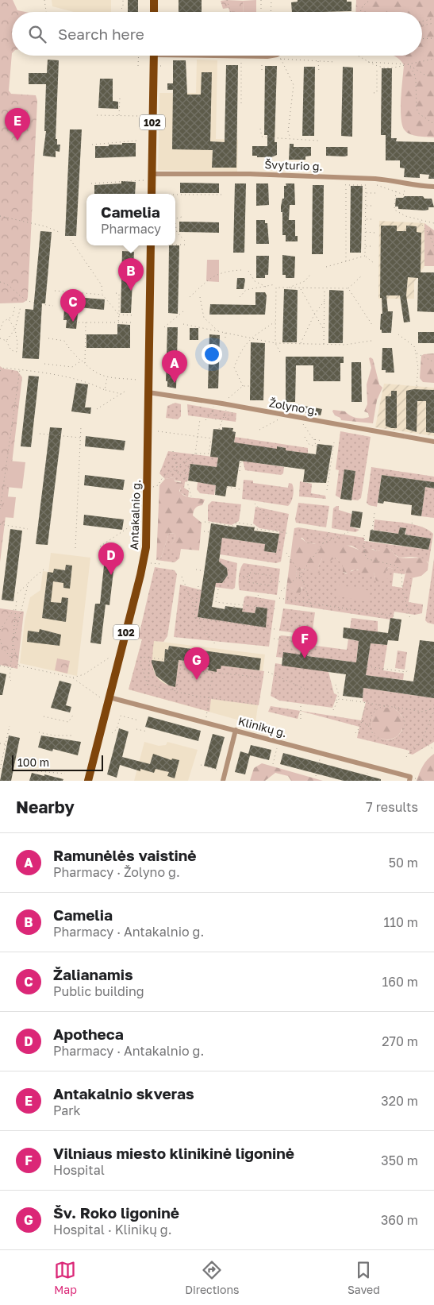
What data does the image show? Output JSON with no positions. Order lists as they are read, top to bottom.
{
  "streets": {
    "main road": ["102", "Antakalnio g."],
    "street": ["Švyturio g.", "Žolyno g.", "Klinikų g."]
  },
  "crossings": [
    ["102", "Švyturio g."],
    ["Žolyno g.", "Antakalnio g."],
    ["Antakalnio g.", "Klinikų g."]
  ],
  "scale_bar": "100 m",
  "page": {
    "search": "Search here",
    "pins": [
      "E",
      "B",
      "C",
      "A",
      "D",
      "F",
      "G"
    ],
    "popup": ["Camelia", "Pharmacy"],
    "scale": "100 m",
    "heading": ["Nearby", "7 results"],
    "list": [
      {
        "mark": "A",
        "name": "Ramunėlės vaistinė",
        "note": "Pharmacy · Žolyno g.",
        "value": "50 m"
      },
      {
        "mark": "B",
        "name": "Camelia",
        "note": "Pharmacy · Antakalnio g.",
        "value": "110 m"
      },
      {
        "mark": "C",
        "name": "Žalianamis",
        "note": "Public building",
        "value": "160 m"
      },
      {
        "mark": "D",
        "name": "Apotheca",
        "note": "Pharmacy · Antakalnio g.",
        "value": "270 m"
      },
      {
        "mark": "E",
        "name": "Antakalnio skveras",
        "note": "Park",
        "value": "320 m"
      },
      {
        "mark": "F",
        "name": "Vilniaus miesto klinikinė ligoninė",
        "note": "Hospital",
        "value": "350 m"
      },
      {
        "mark": "G",
        "name": "Šv. Roko ligoninė",
        "note": "Hospital · Klinikų g.",
        "value": "360 m"
      }
    ],
    "nav": ["Map", "Directions", "Saved"]
  }
}
